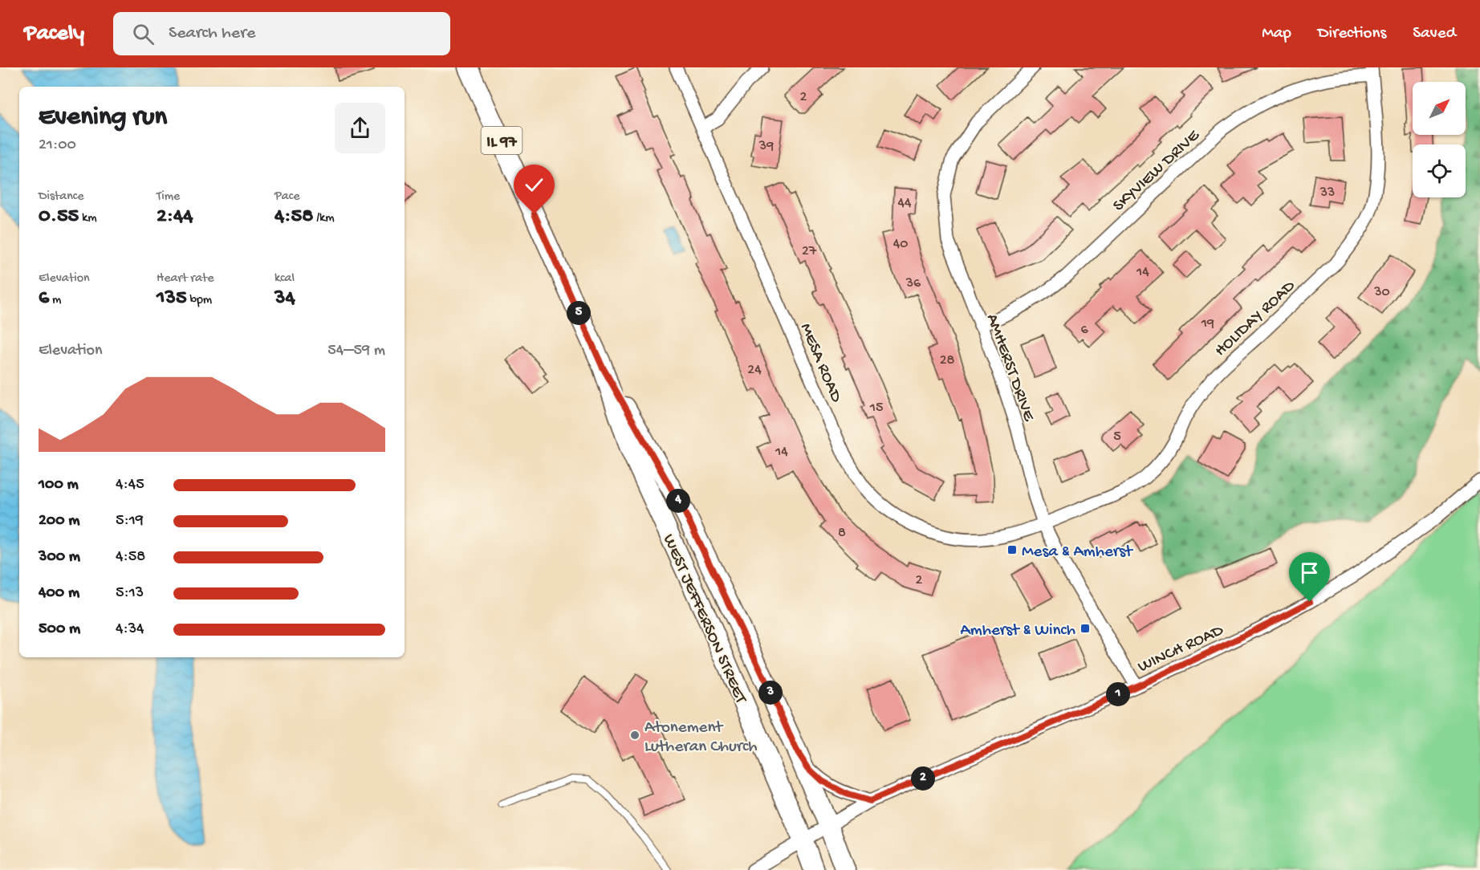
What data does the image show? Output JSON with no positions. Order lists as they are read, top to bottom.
{
  "streets": {
    "main road": ["IL 97", "WEST JEFFERSON STREET"],
    "street": [
      "SKYVIEW DRIVE",
      "HOLIDAY ROAD",
      "MESA ROAD",
      "AMHERST DRIVE",
      "WINCH ROAD"
    ]
  },
  "crossings": [
    ["SKYVIEW DRIVE", "HOLIDAY ROAD"],
    ["SKYVIEW DRIVE", "AMHERST DRIVE"],
    ["HOLIDAY ROAD", "MESA ROAD"],
    ["HOLIDAY ROAD", "AMHERST DRIVE"],
    ["MESA ROAD", "AMHERST DRIVE"],
    ["AMHERST DRIVE", "WINCH ROAD"],
    ["WEST JEFFERSON STREET", "WINCH ROAD"]
  ],
  "places": {
    "transit": ["Mesa & Amherst", "Amherst & Winch"],
    "other": ["Atonement Lutheran Church"]
  },
  "house_numbers": [
    "2",
    "39",
    "33",
    "44",
    "40",
    "27",
    "14",
    "36",
    "30",
    "19",
    "6",
    "28",
    "24",
    "15",
    "5",
    "14",
    "8",
    "2"
  ],
  "north": "top right",
  "page": {
    "header": "Pacely",
    "search": "Search here",
    "nav": ["Map", "Directions", "Saved"],
    "heading": ["Evening run", "21:00"],
    "stats": [
      ["Distance", "0.55 km"],
      ["Time", "2:44"],
      ["Pace", "4:58 /km"],
      ["Elevation", "6 m"],
      ["Heart rate", "135 bpm"],
      ["kcal", "34"]
    ],
    "pins": [
      "5",
      "4",
      "3",
      "1",
      "2"
    ],
    "chart": ["Elevation", "54–59 m"],
    "list": [
      {
        "name": "100 m",
        "note": "4:45"
      },
      {
        "name": "200 m",
        "note": "5:19"
      },
      {
        "name": "300 m",
        "note": "4:58"
      },
      {
        "name": "400 m",
        "note": "5:13"
      },
      {
        "name": "500 m",
        "note": "4:34"
      }
    ]
  }
}
